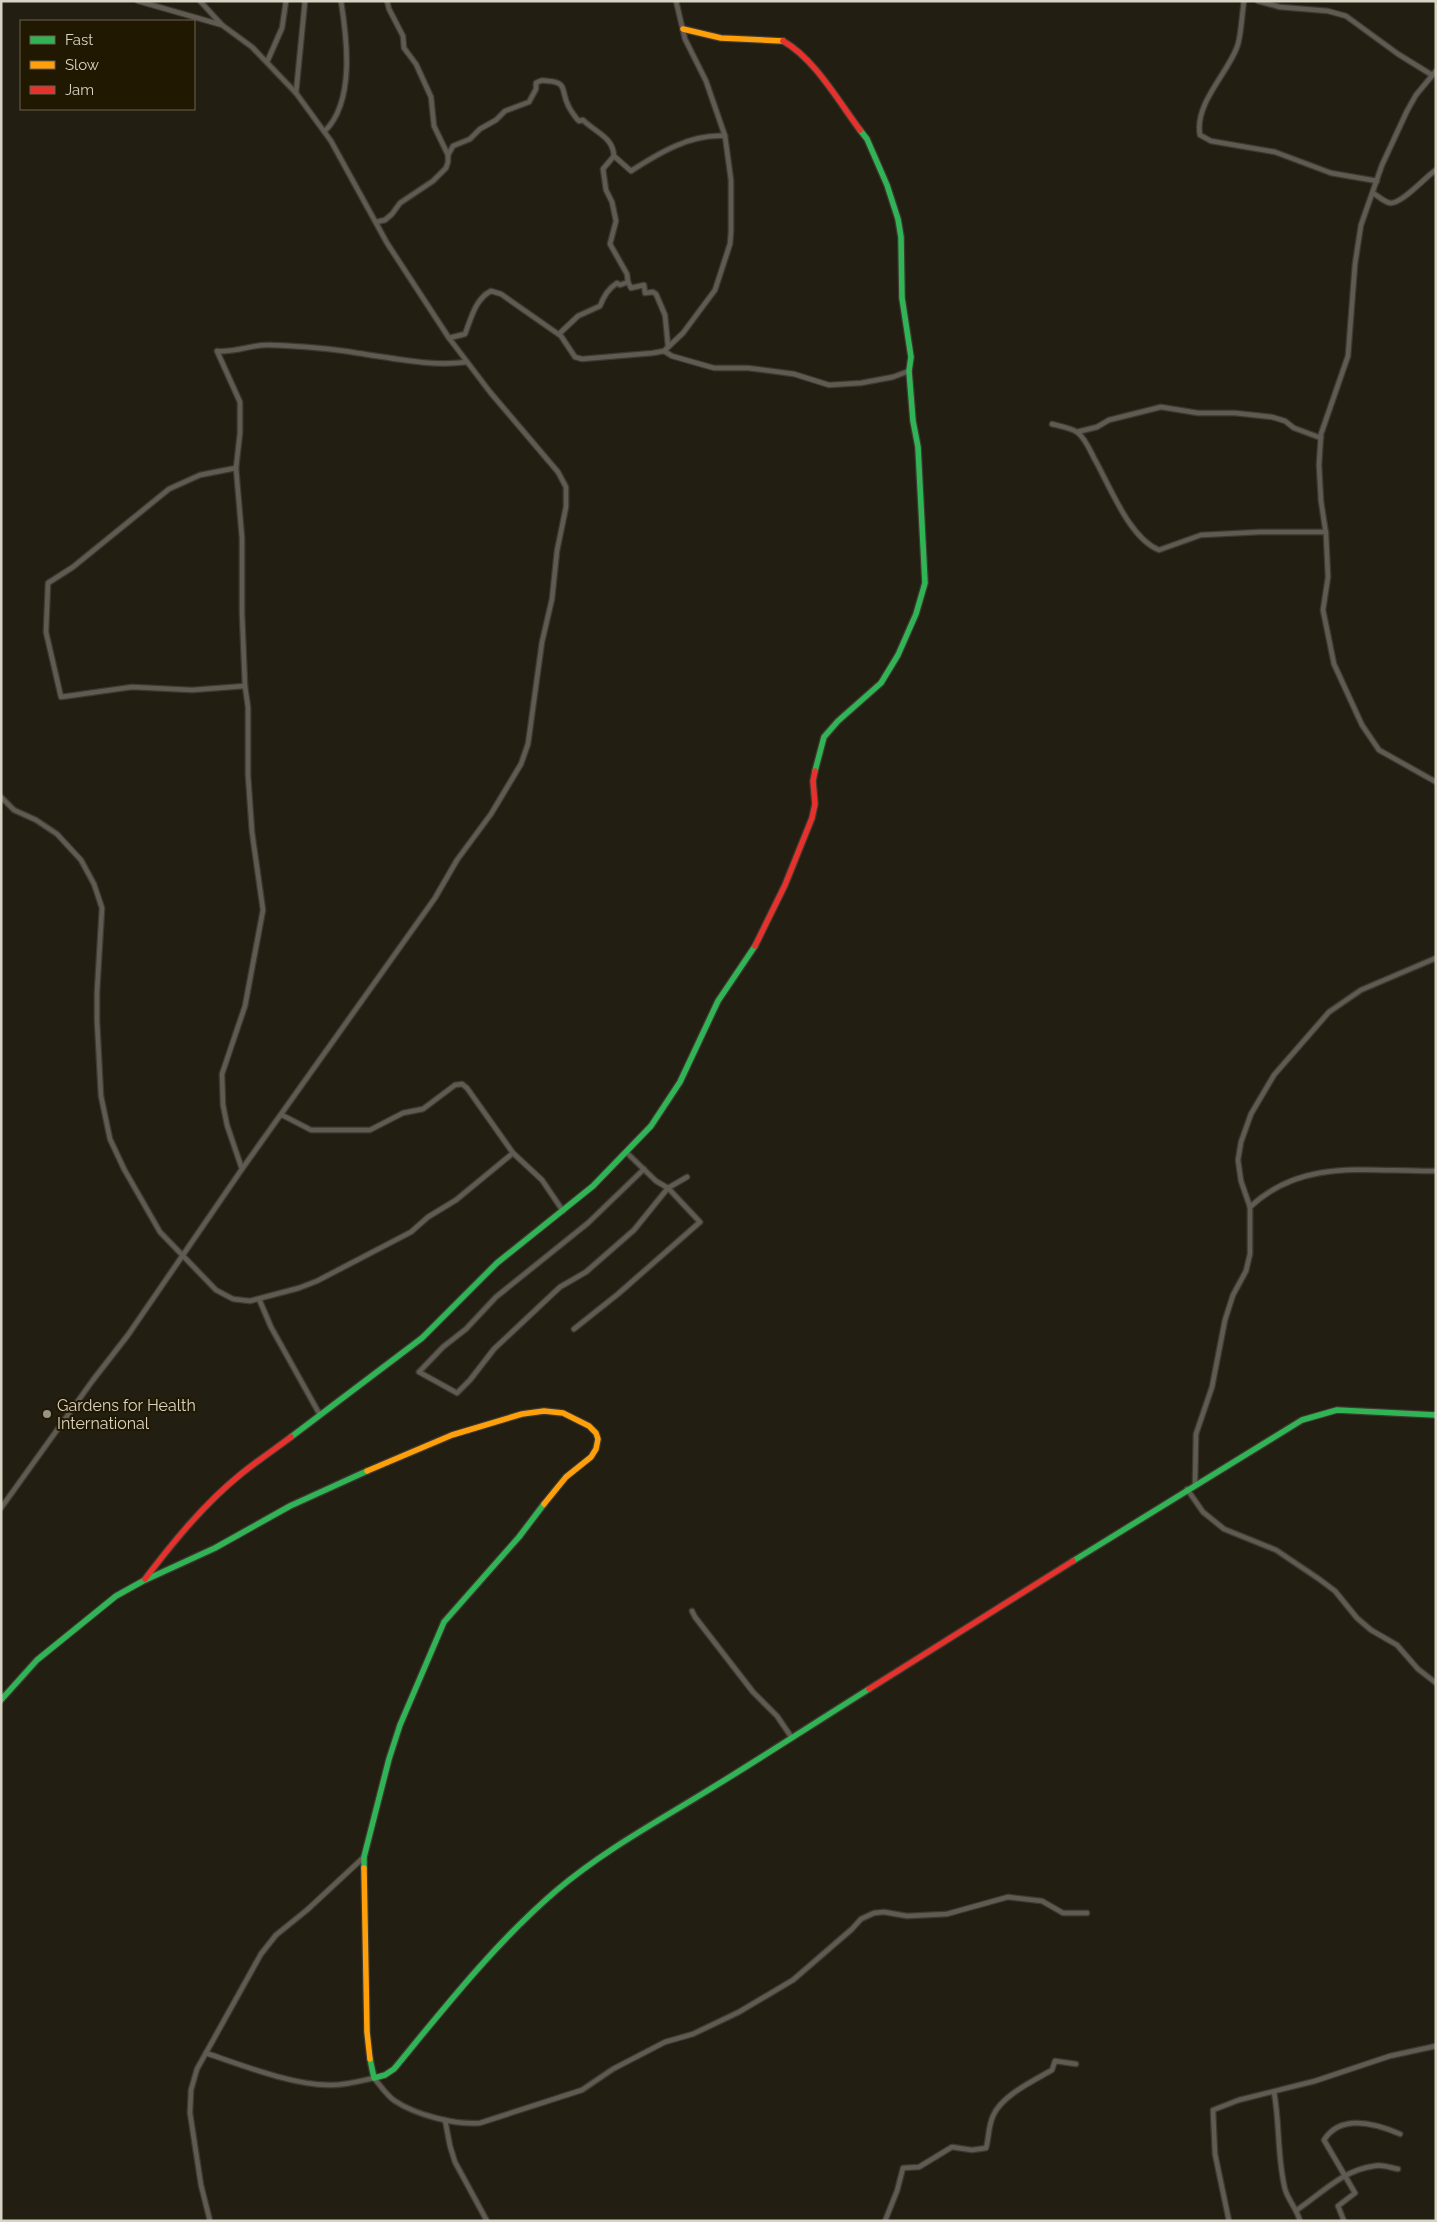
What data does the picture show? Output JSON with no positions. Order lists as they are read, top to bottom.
{
  "places": ["Gardens for Health International"],
  "legend": ["Fast", "Slow", "Jam"]
}
